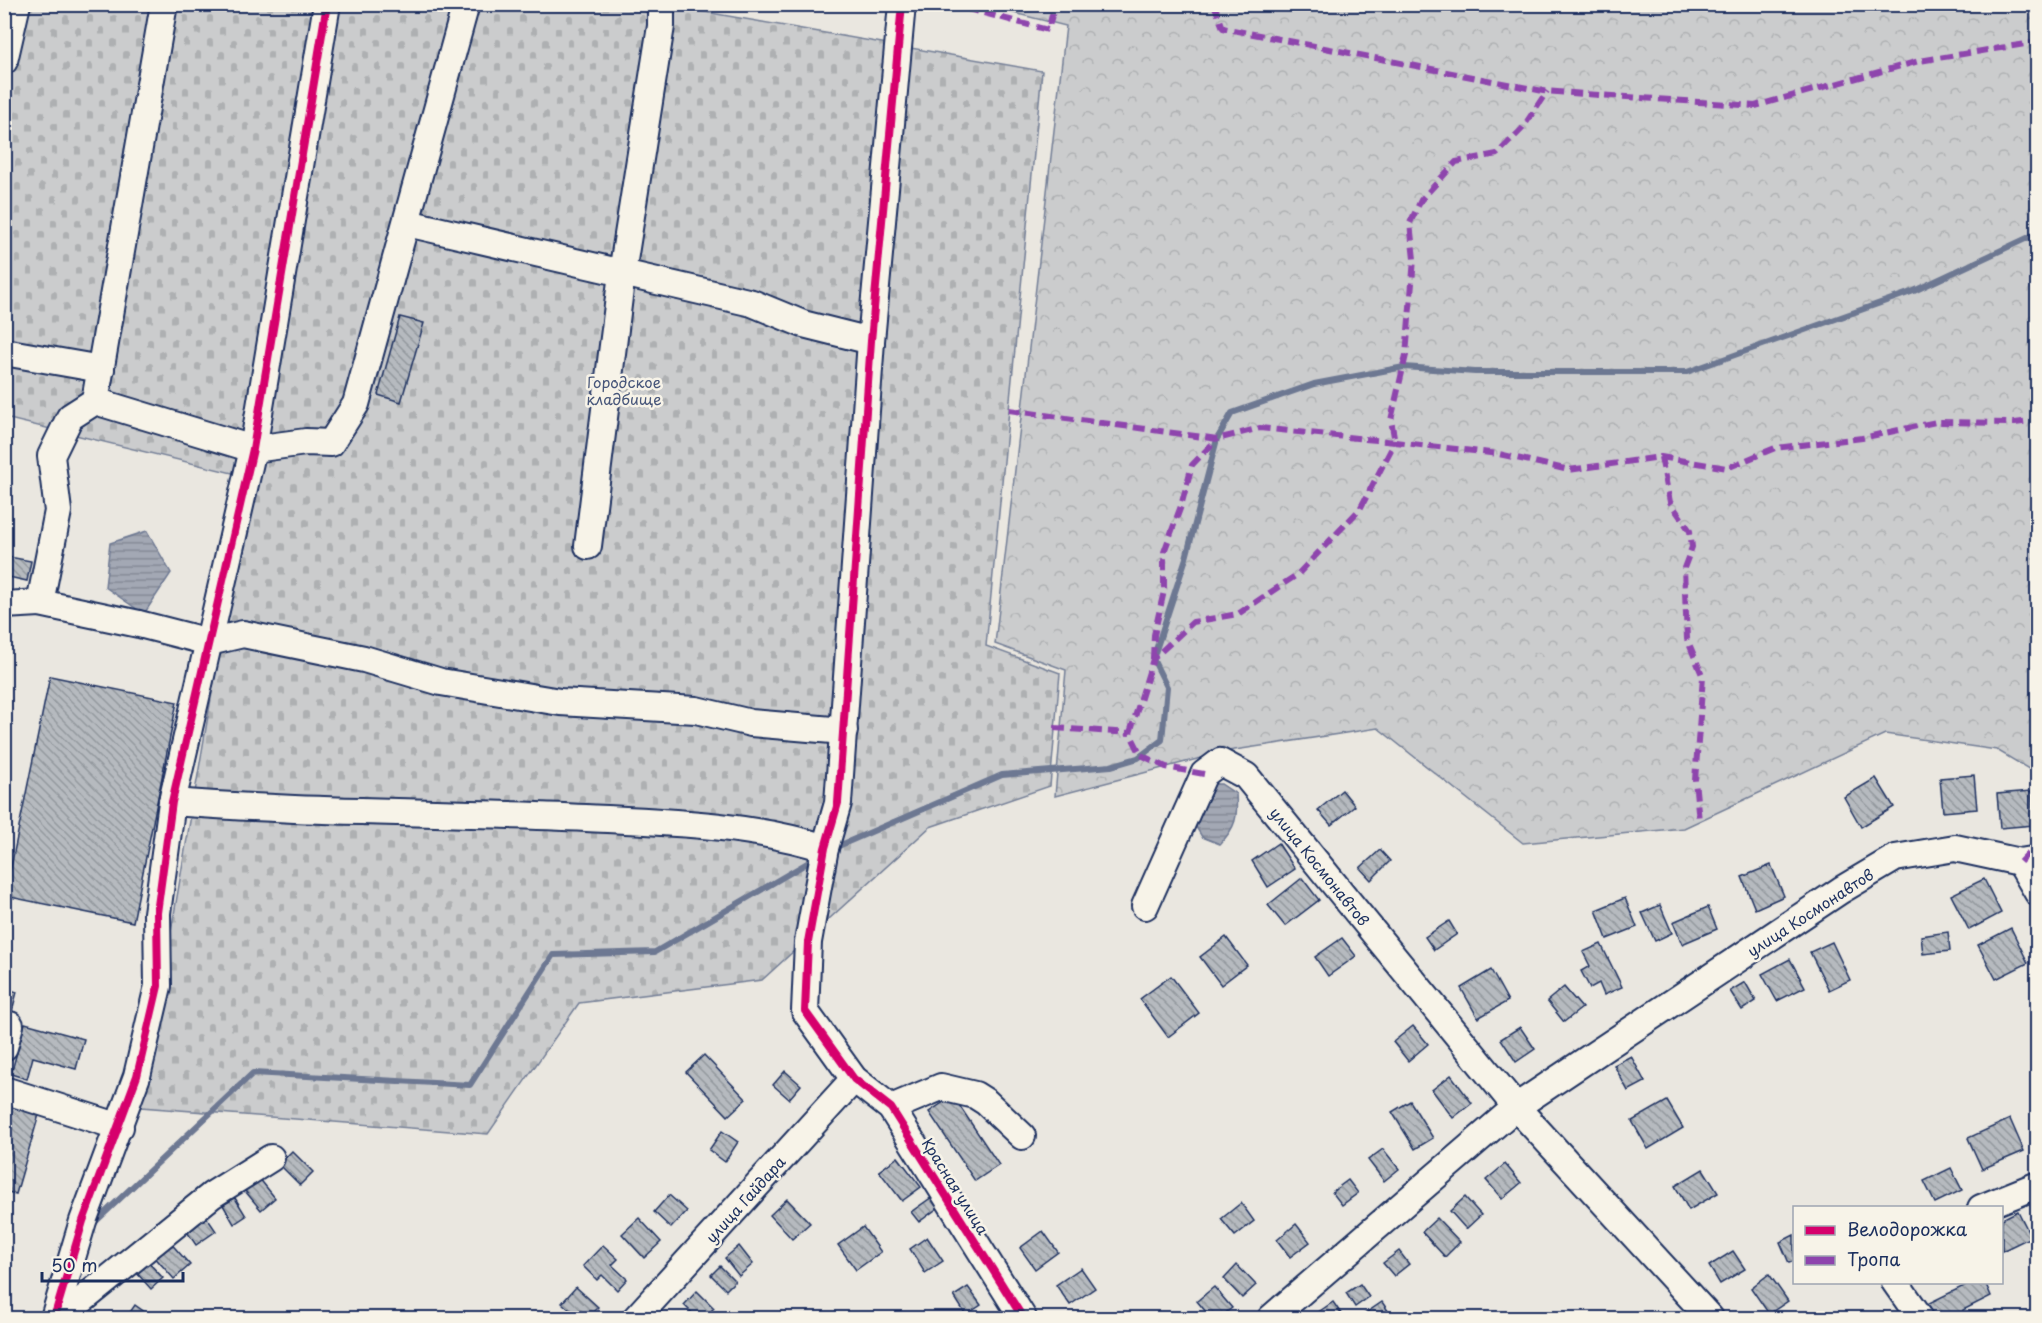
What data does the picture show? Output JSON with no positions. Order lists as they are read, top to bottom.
{
  "streets": {
    "street": ["улица Космонавтов", "Красная улица", "улица Гайдара"]
  },
  "crossings": [
    ["Красная улица", "улица Гайдара"]
  ],
  "parks": ["Городское кладбище"],
  "legend": ["Велодорожка", "Тропа"],
  "scale_bar": "50 m"
}
